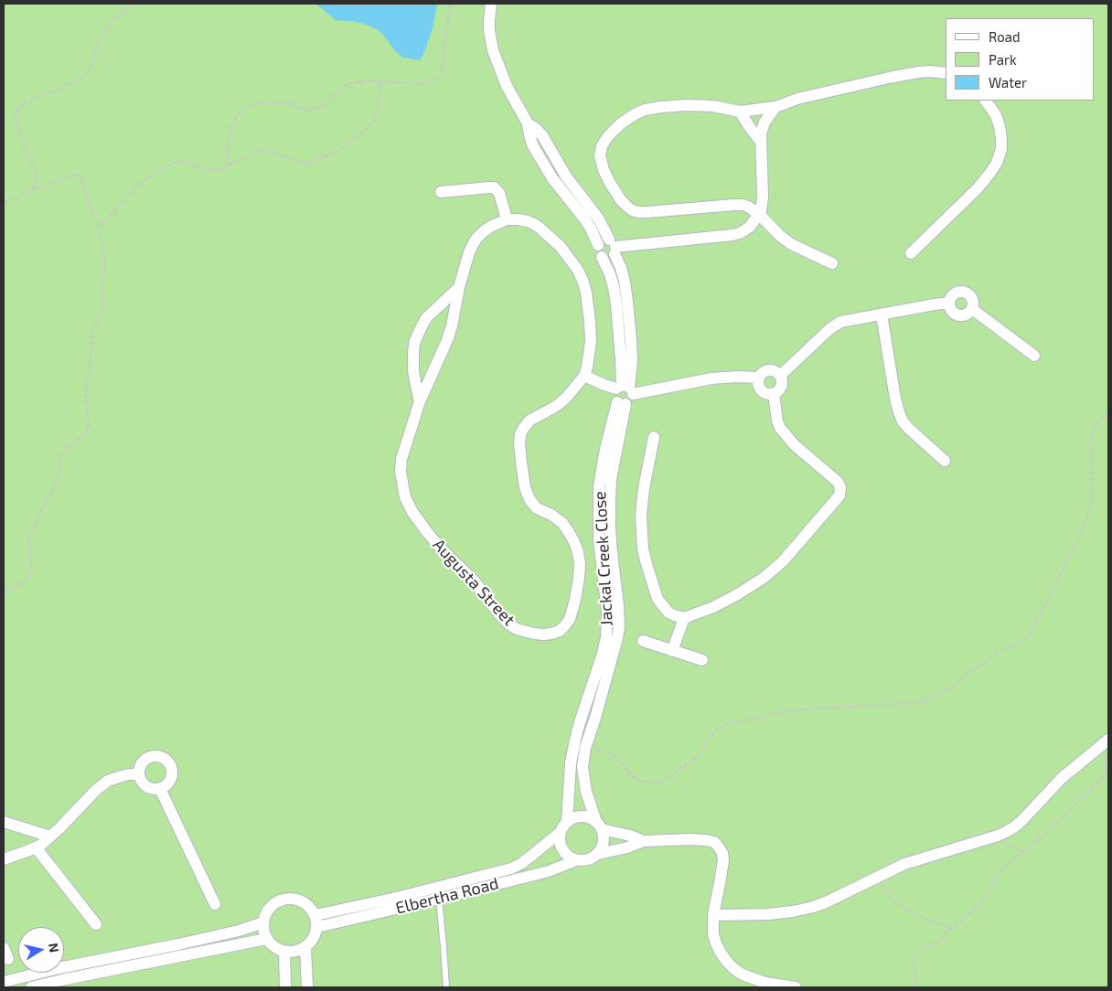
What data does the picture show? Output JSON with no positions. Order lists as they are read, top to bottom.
{
  "streets": {
    "street": ["Jackal Creek Close", "Augusta Street", "Elbertha Road"]
  },
  "crossings": [
    ["Jackal Creek Close", "Elbertha Road"]
  ],
  "legend": ["Road", "Park", "Water"],
  "north": "right"
}
